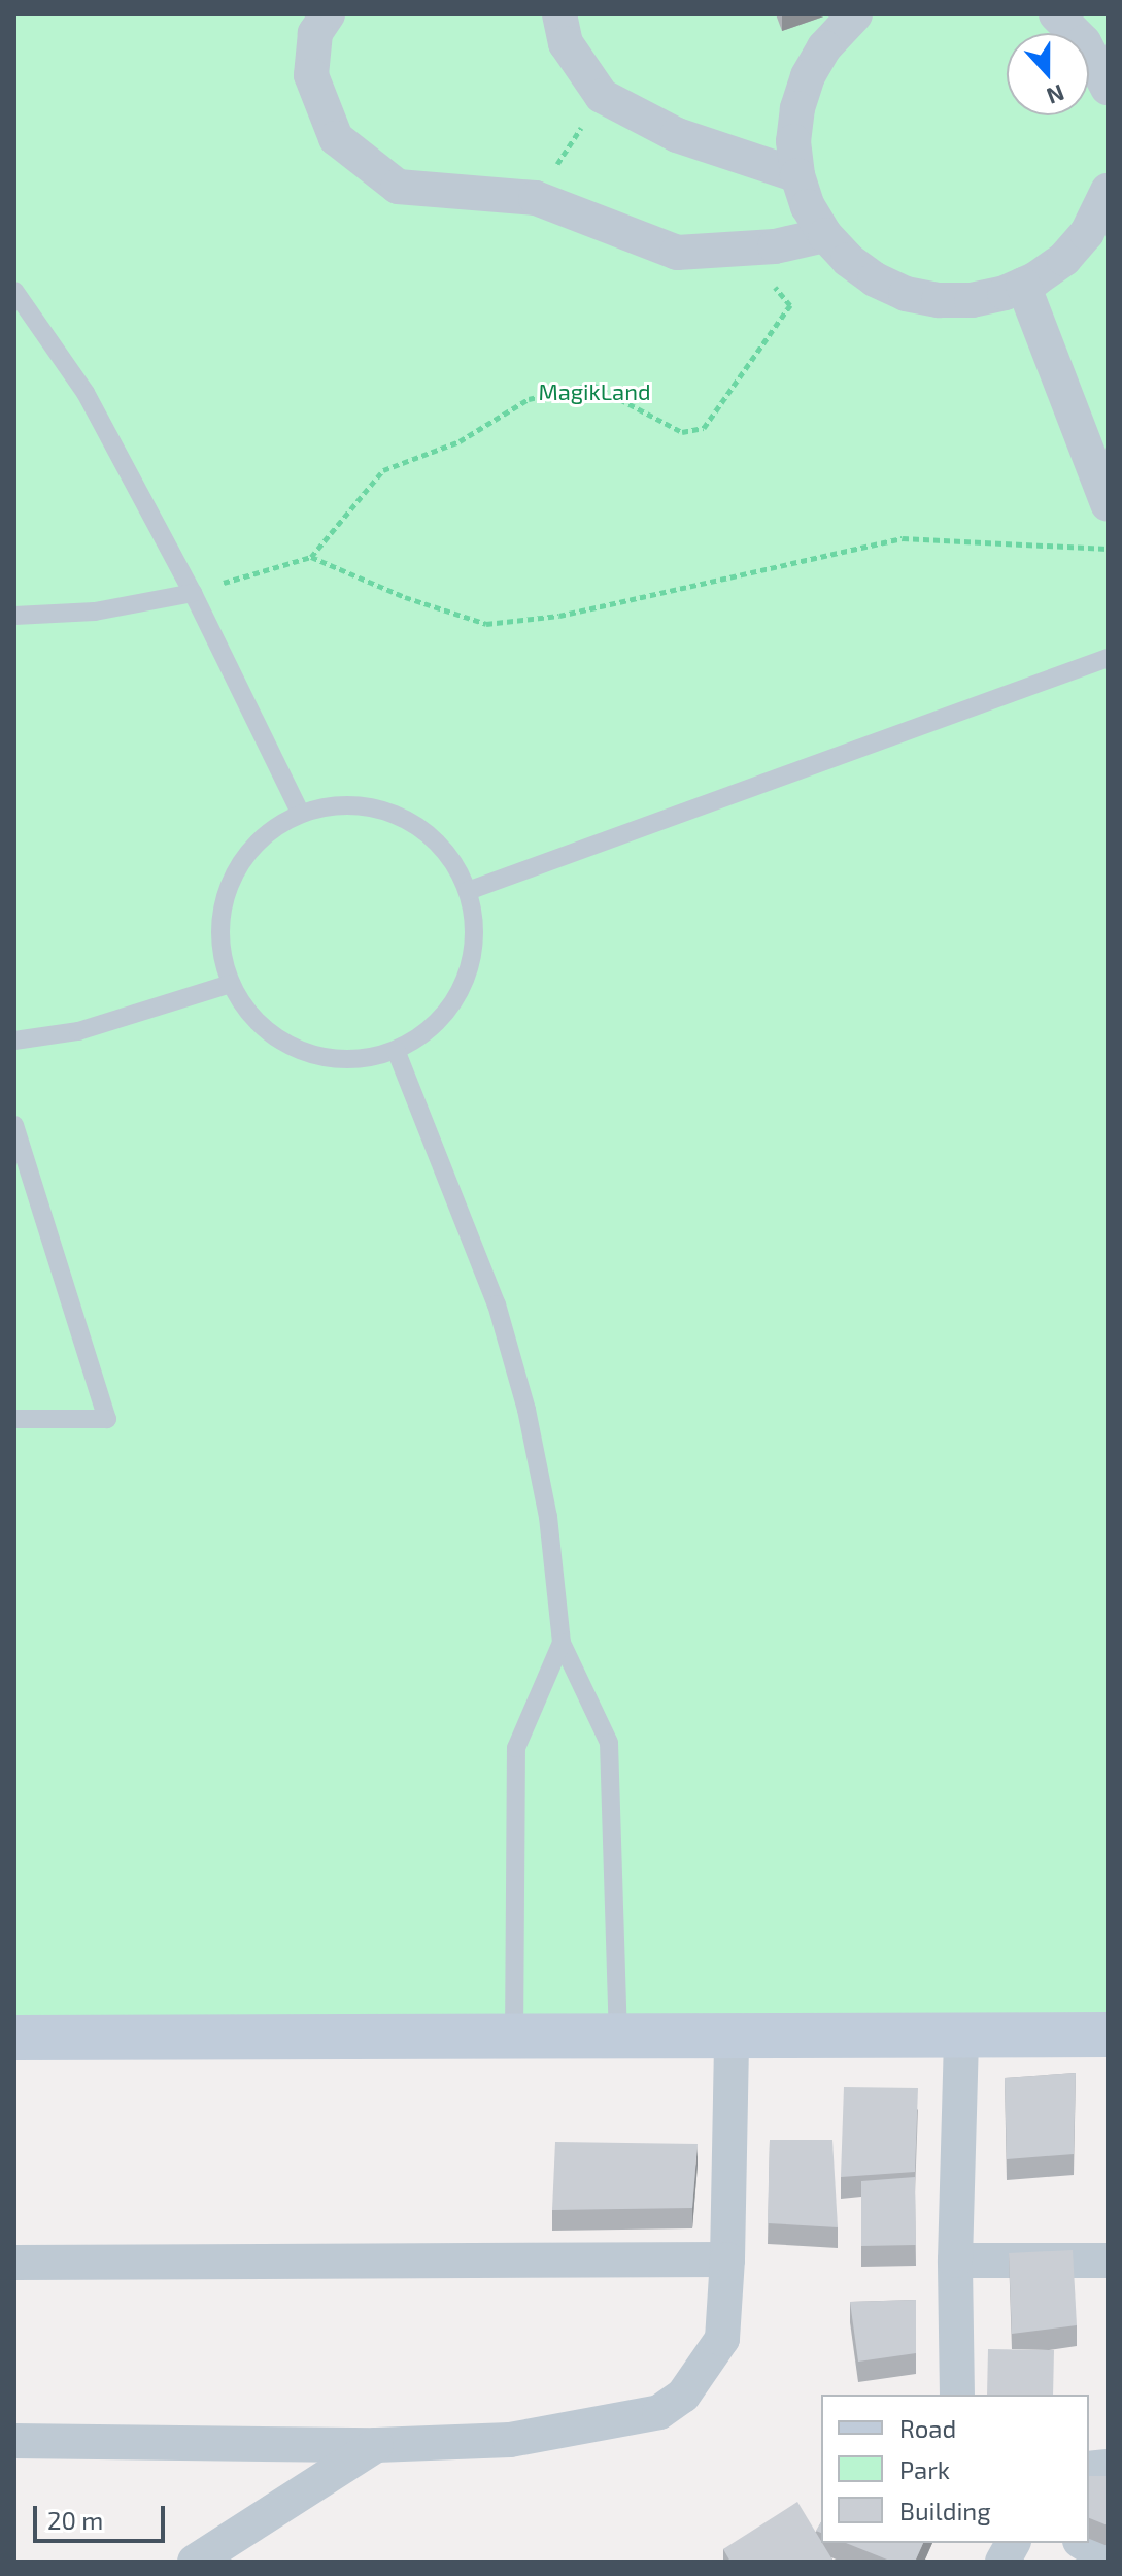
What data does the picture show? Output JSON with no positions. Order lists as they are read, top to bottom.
{
  "parks": ["MagikLand"],
  "legend": ["Road", "Park", "Building"],
  "scale_bar": "20 m",
  "north": "bottom"
}
